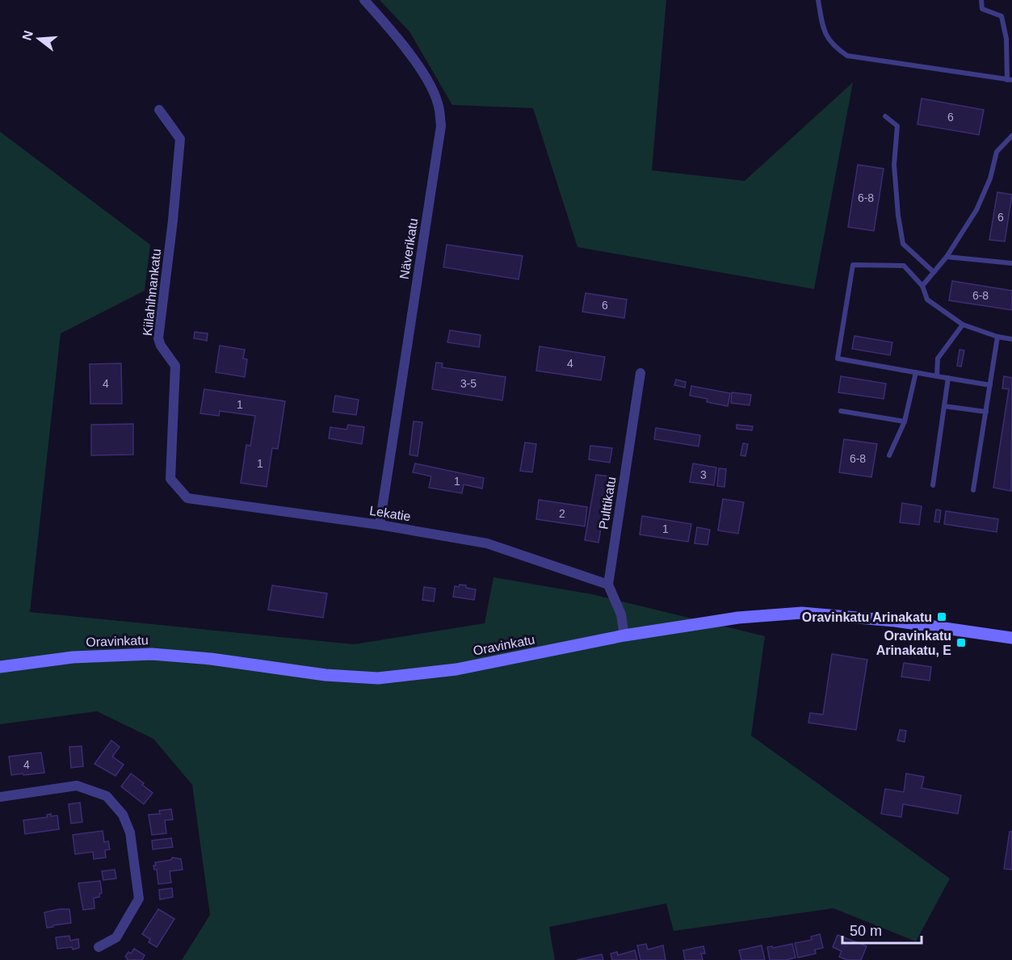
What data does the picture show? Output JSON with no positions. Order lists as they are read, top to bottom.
{
  "streets": {
    "street": [
      "Näverikatu",
      "Kiilahihnankatu",
      "Pulttikatu",
      "Lekatie",
      "Oravinkatu"
    ]
  },
  "crossings": [
    ["Näverikatu", "Lekatie"],
    ["Kiilahihnankatu", "Lekatie"],
    ["Pulttikatu", "Lekatie"]
  ],
  "places": {
    "transit": ["Oravinkatu Arinakatu", "Oravinkatu Arinakatu, E"]
  },
  "house_numbers": [
    "6",
    "6-8",
    "6",
    "6-8",
    "6",
    "4",
    "4",
    "3-5",
    "1",
    "6-8",
    "1",
    "3",
    "1",
    "2",
    "1",
    "4"
  ],
  "scale_bar": "50 m",
  "north": "left"
}
